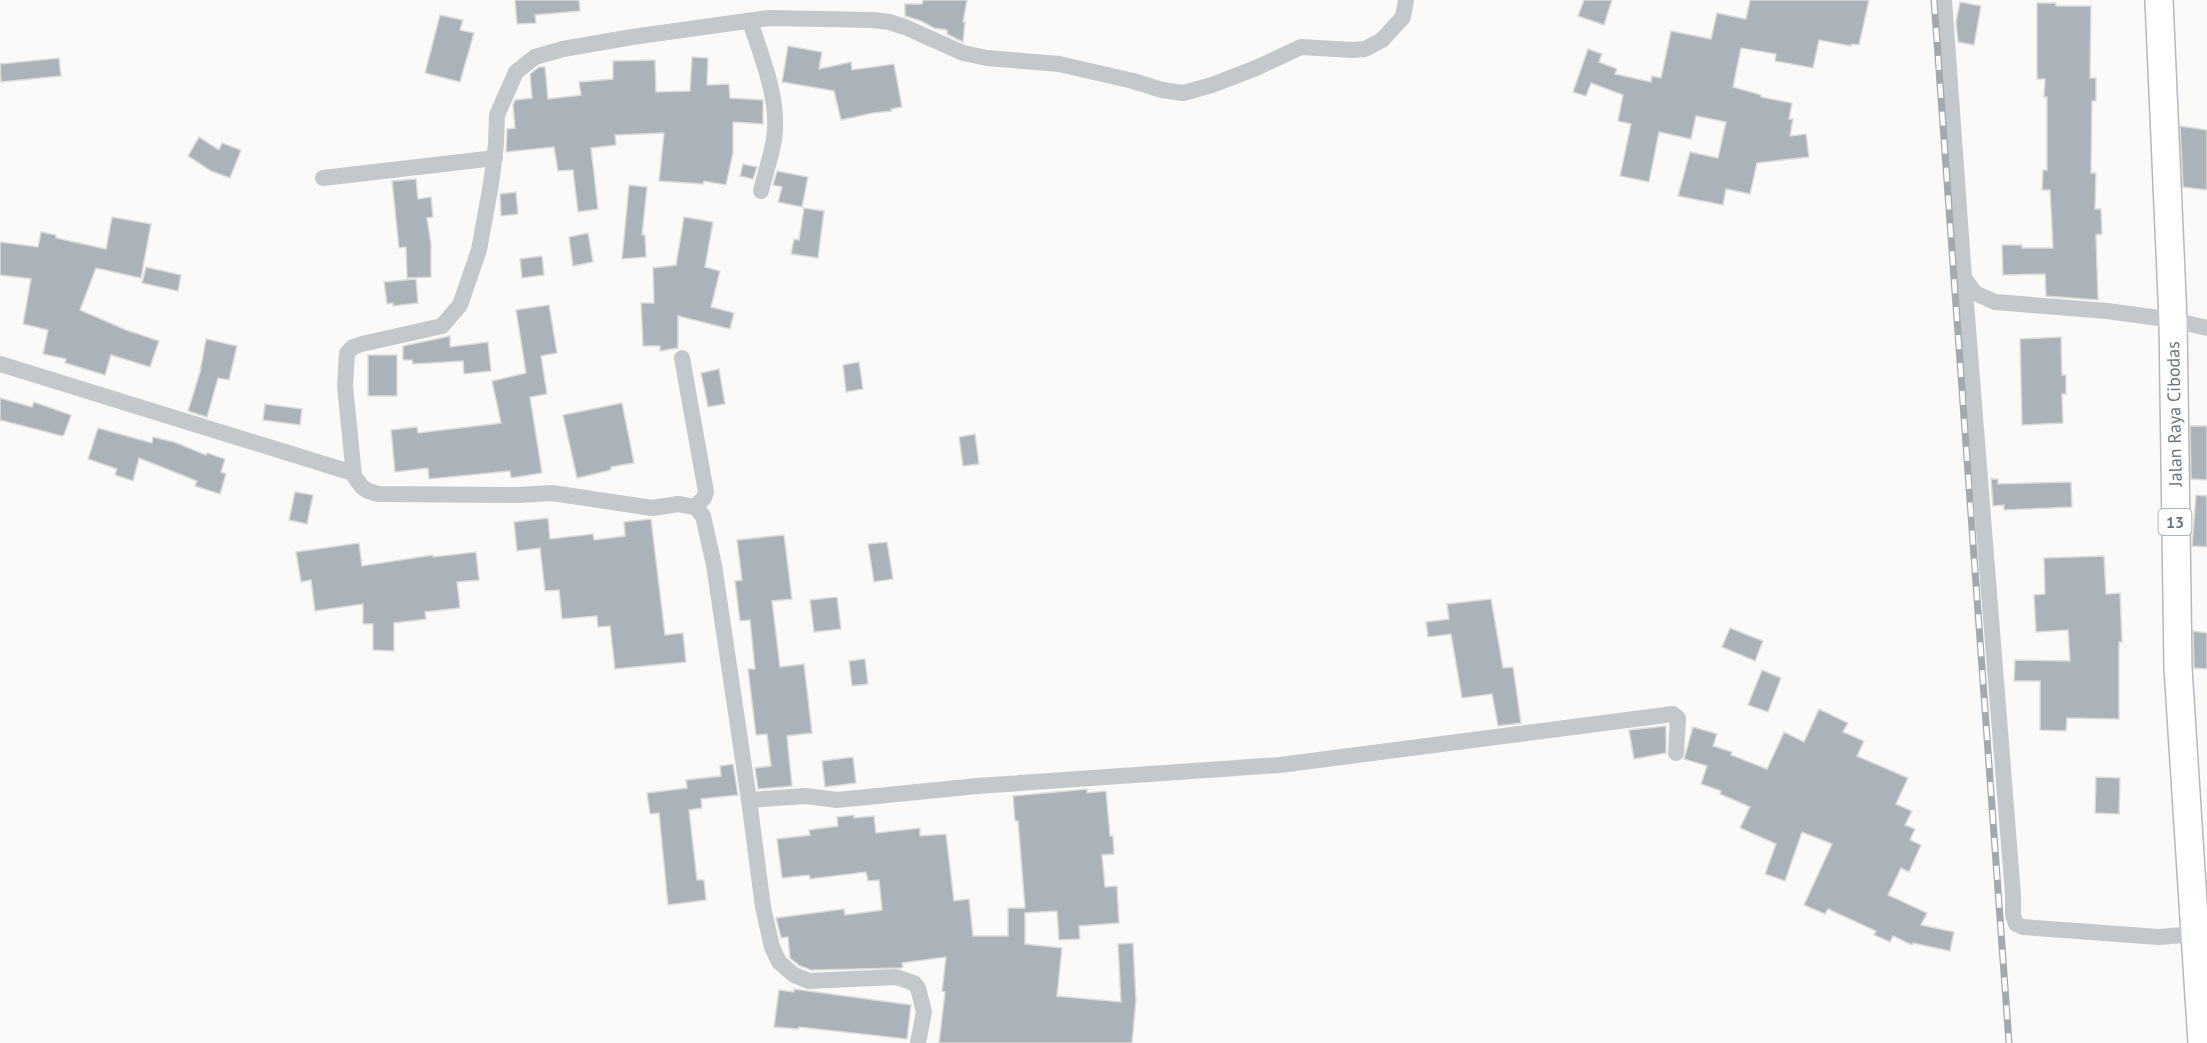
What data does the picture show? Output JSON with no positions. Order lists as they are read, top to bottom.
{
  "streets": {
    "highway": ["Jalan Raya Cibodas", "13"]
  }
}
